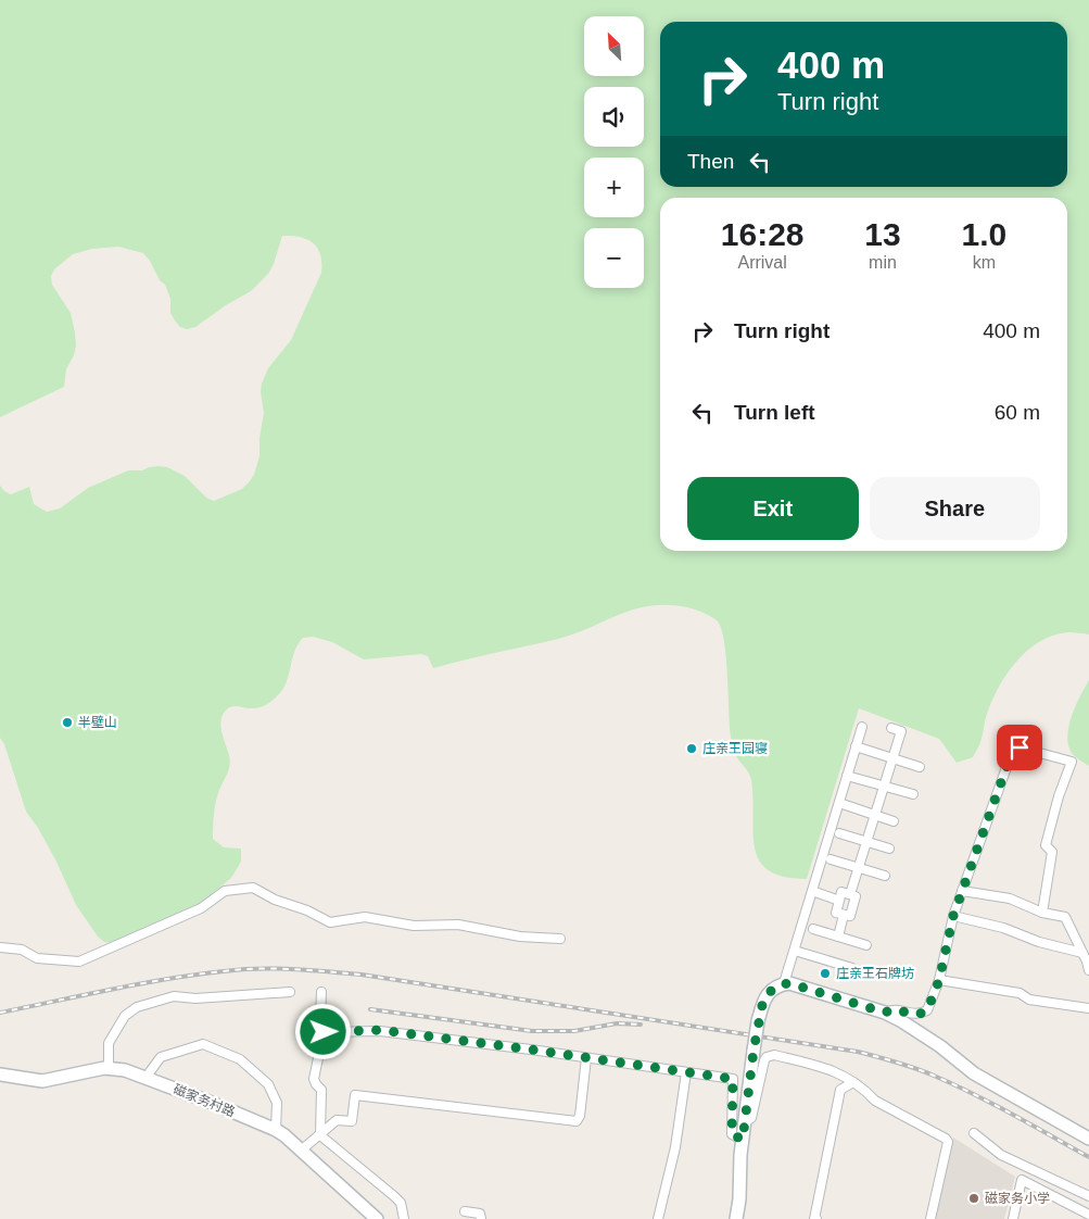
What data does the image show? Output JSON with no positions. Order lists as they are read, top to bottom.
{
  "streets": {
    "street": ["磁家务村路"]
  },
  "places": [
    "半壁山",
    "庄亲王园寝",
    "庄亲王石牌坊",
    "磁家务小学"
  ],
  "north": "top left",
  "page": {
    "map_buttons": ["+", "−"],
    "turn": ["400 m", "Turn right"],
    "then": "Then",
    "eta": [
      "16:28",
      "Arrival",
      "13",
      "min",
      "1.0",
      "km"
    ],
    "list": [
      {
        "name": "Turn right",
        "value": "400 m"
      },
      {
        "name": "Turn left",
        "value": "60 m"
      }
    ],
    "buttons": ["Exit", "Share"]
  }
}
